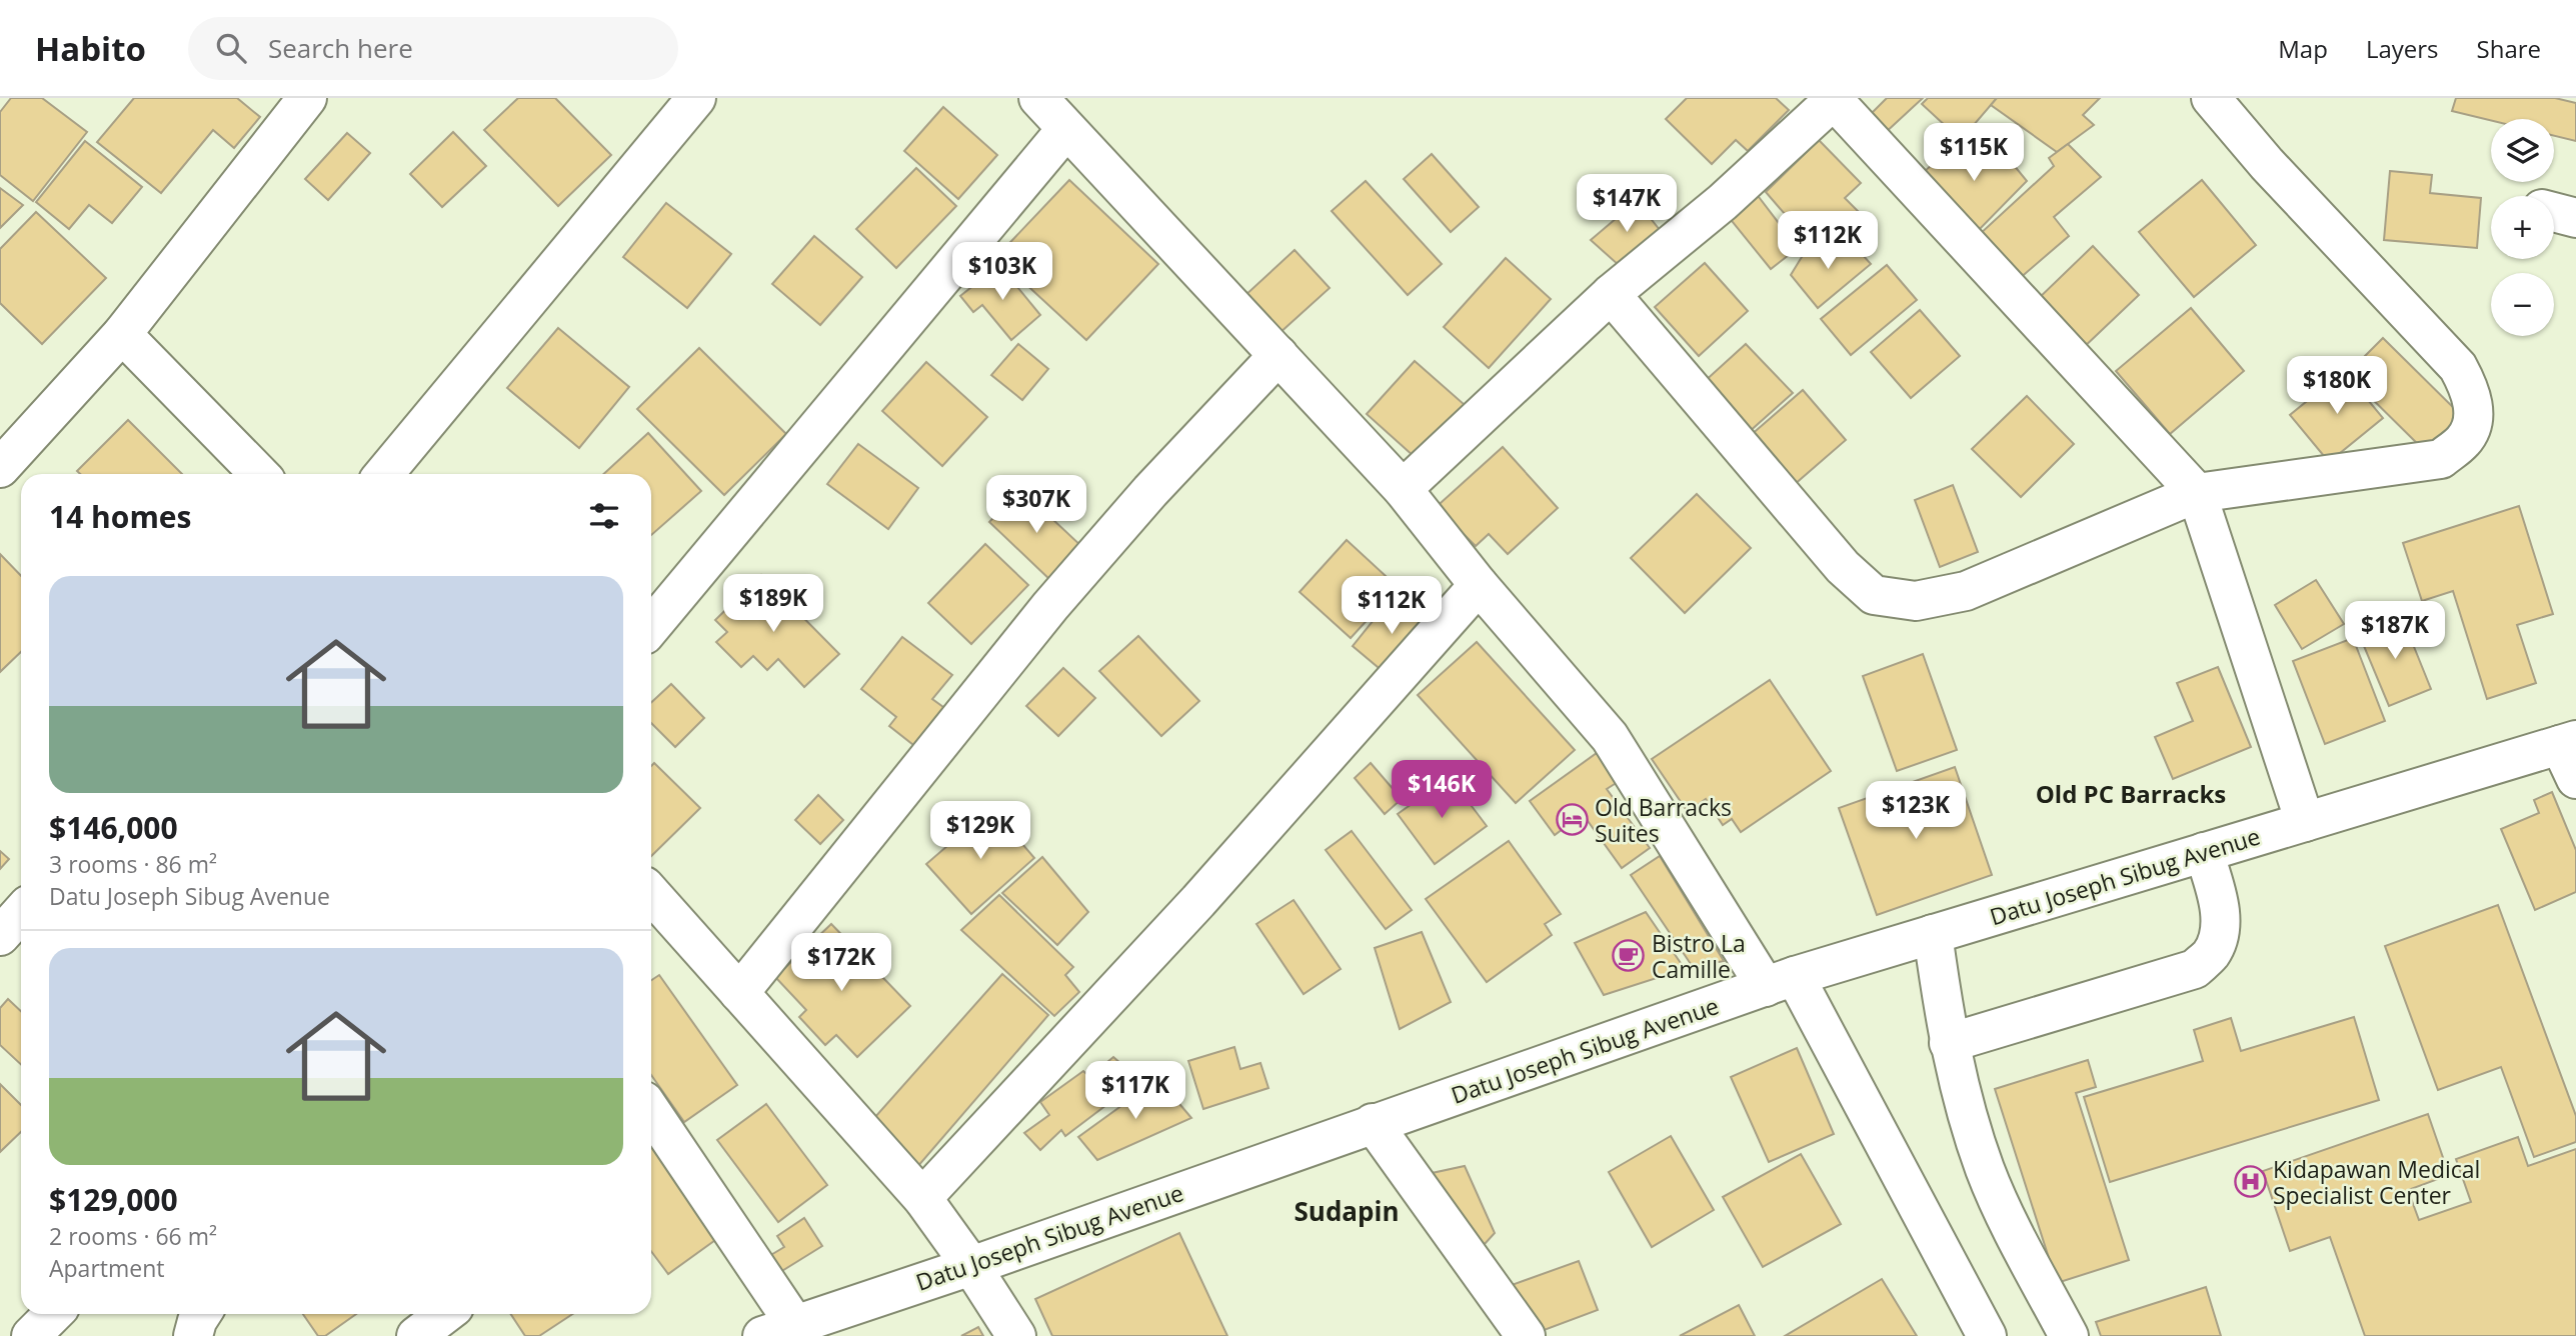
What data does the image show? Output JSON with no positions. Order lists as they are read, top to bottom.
{
  "streets": {
    "street": ["Datu Joseph Sibug Avenue"]
  },
  "districts": ["Old PC Barracks", "Sudapin"],
  "places": {
    "hotel": ["Old Barracks Suites"],
    "cafe": ["Bistro La Camille"],
    "hospital": ["Kidapawan Medical Specialist Center"]
  },
  "page": {
    "header": "Habito",
    "search": "Search here",
    "nav": ["Map", "Layers", "Share"],
    "map_buttons": ["+", "−"],
    "price": [
      "$115K",
      "$147K",
      "$112K",
      "$103K",
      "$180K",
      "$307K",
      "$189K",
      "$112K",
      "$187K",
      "$146K",
      "$123K",
      "$129K",
      "$172K",
      "$117K"
    ],
    "heading": "14 homes",
    "list": [
      {
        "name": "$146,000",
        "note": "3 rooms · 86 m² · Datu Joseph Sibug Avenue"
      },
      {
        "name": "$129,000",
        "note": "2 rooms · 66 m² · Apartment"
      }
    ]
  }
}
